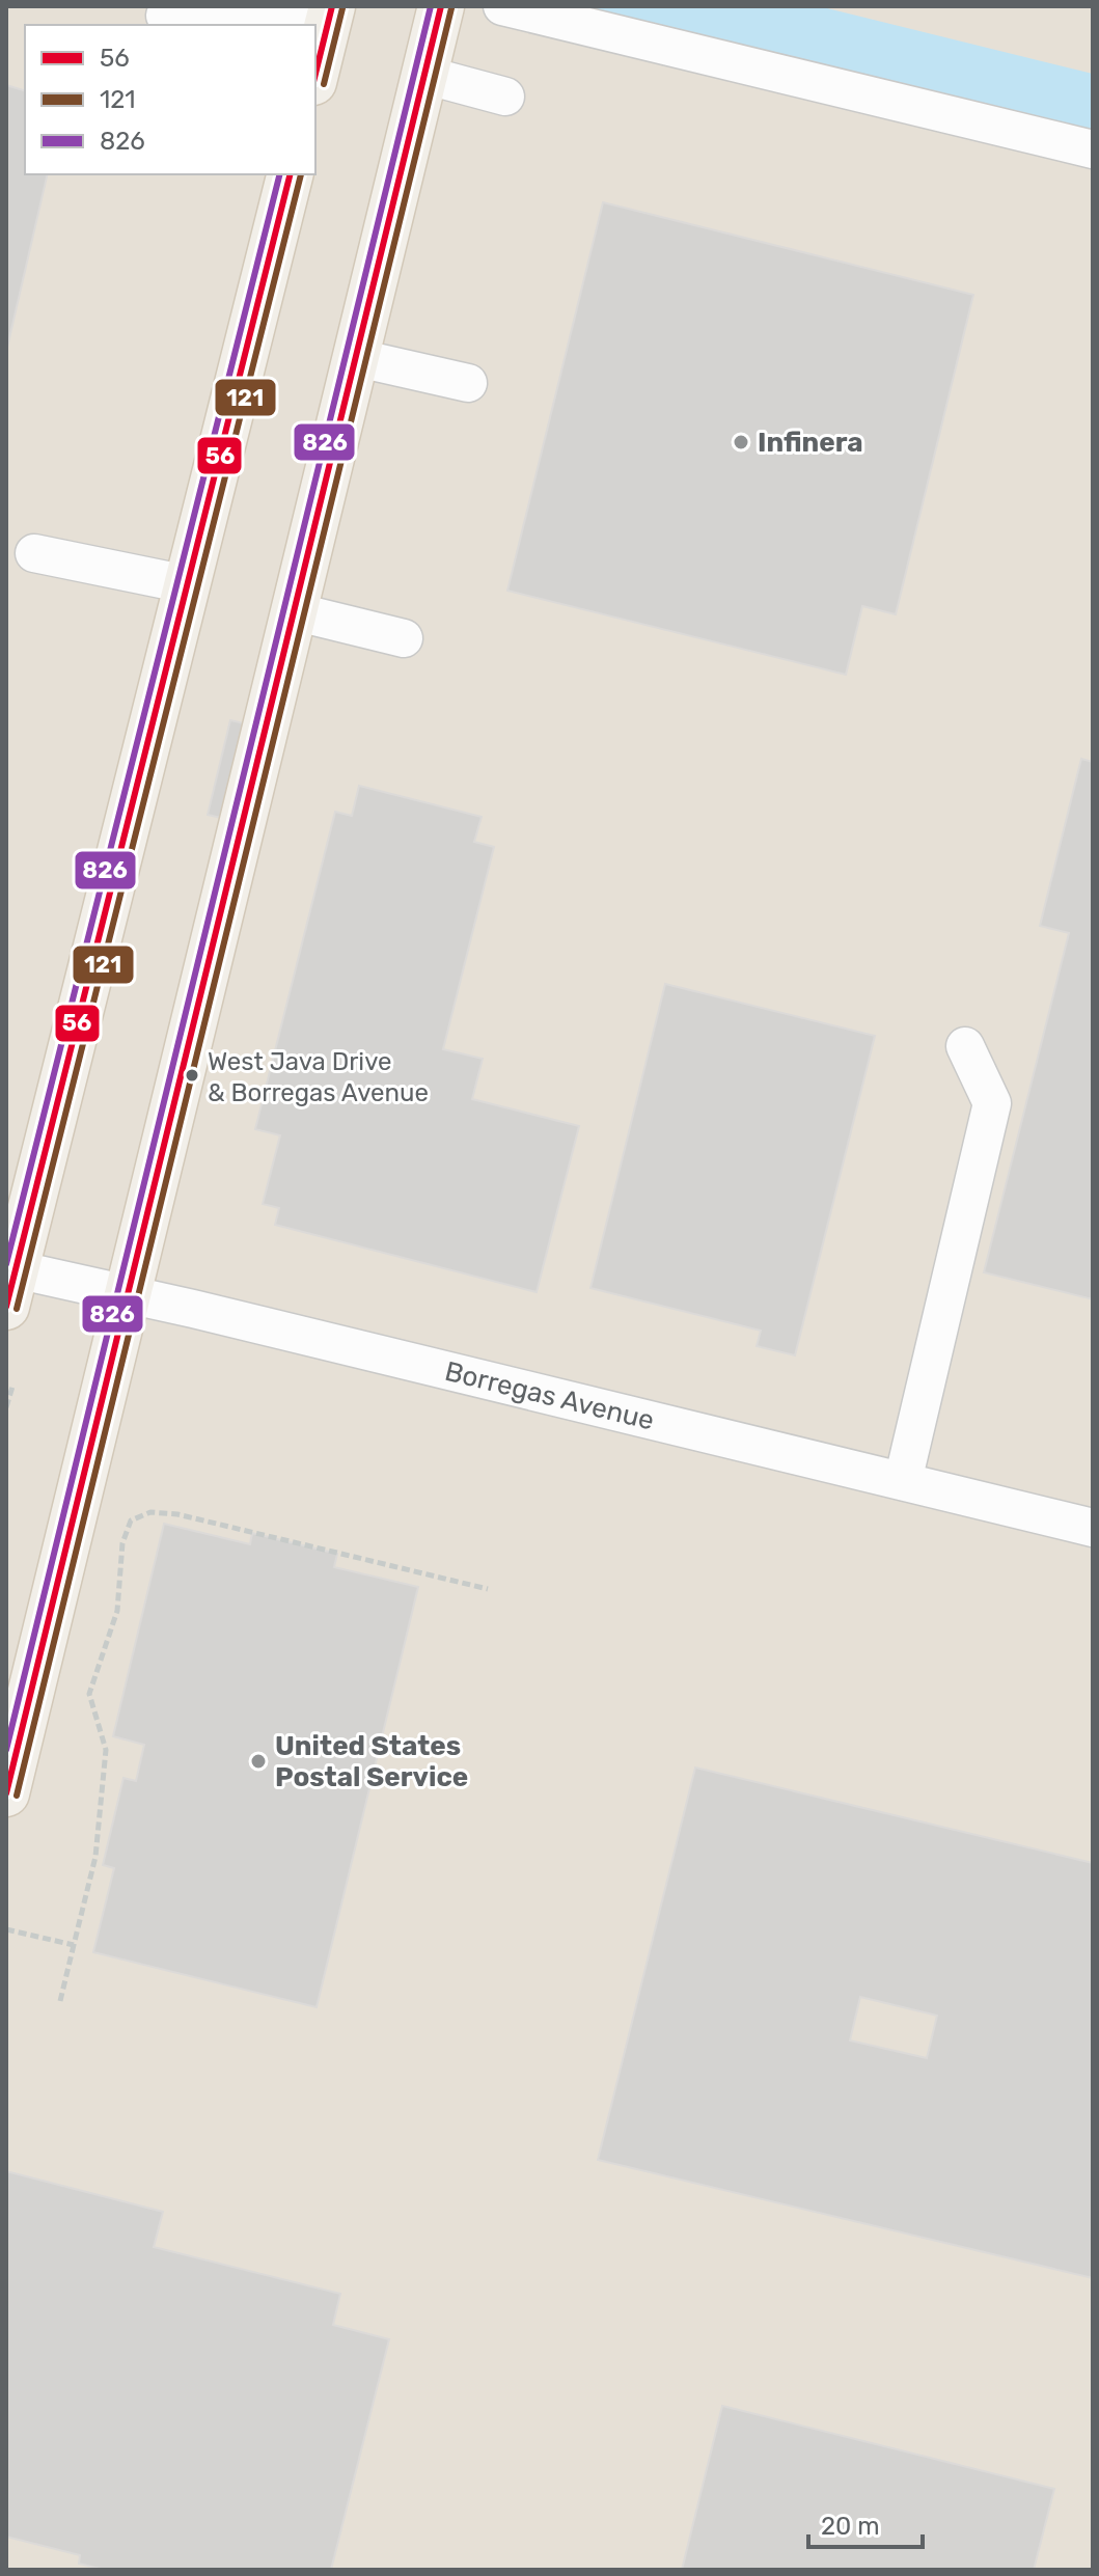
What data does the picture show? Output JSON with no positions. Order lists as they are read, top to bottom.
{
  "streets": {
    "street": ["Borregas Avenue"]
  },
  "places": ["Infinera", "West Java Drive & Borregas Avenue", "United States Postal Service"],
  "lines": ["transit line 56", "transit line 826", "transit line 121"],
  "legend": ["56", "121", "826"],
  "scale_bar": "20 m"
}
